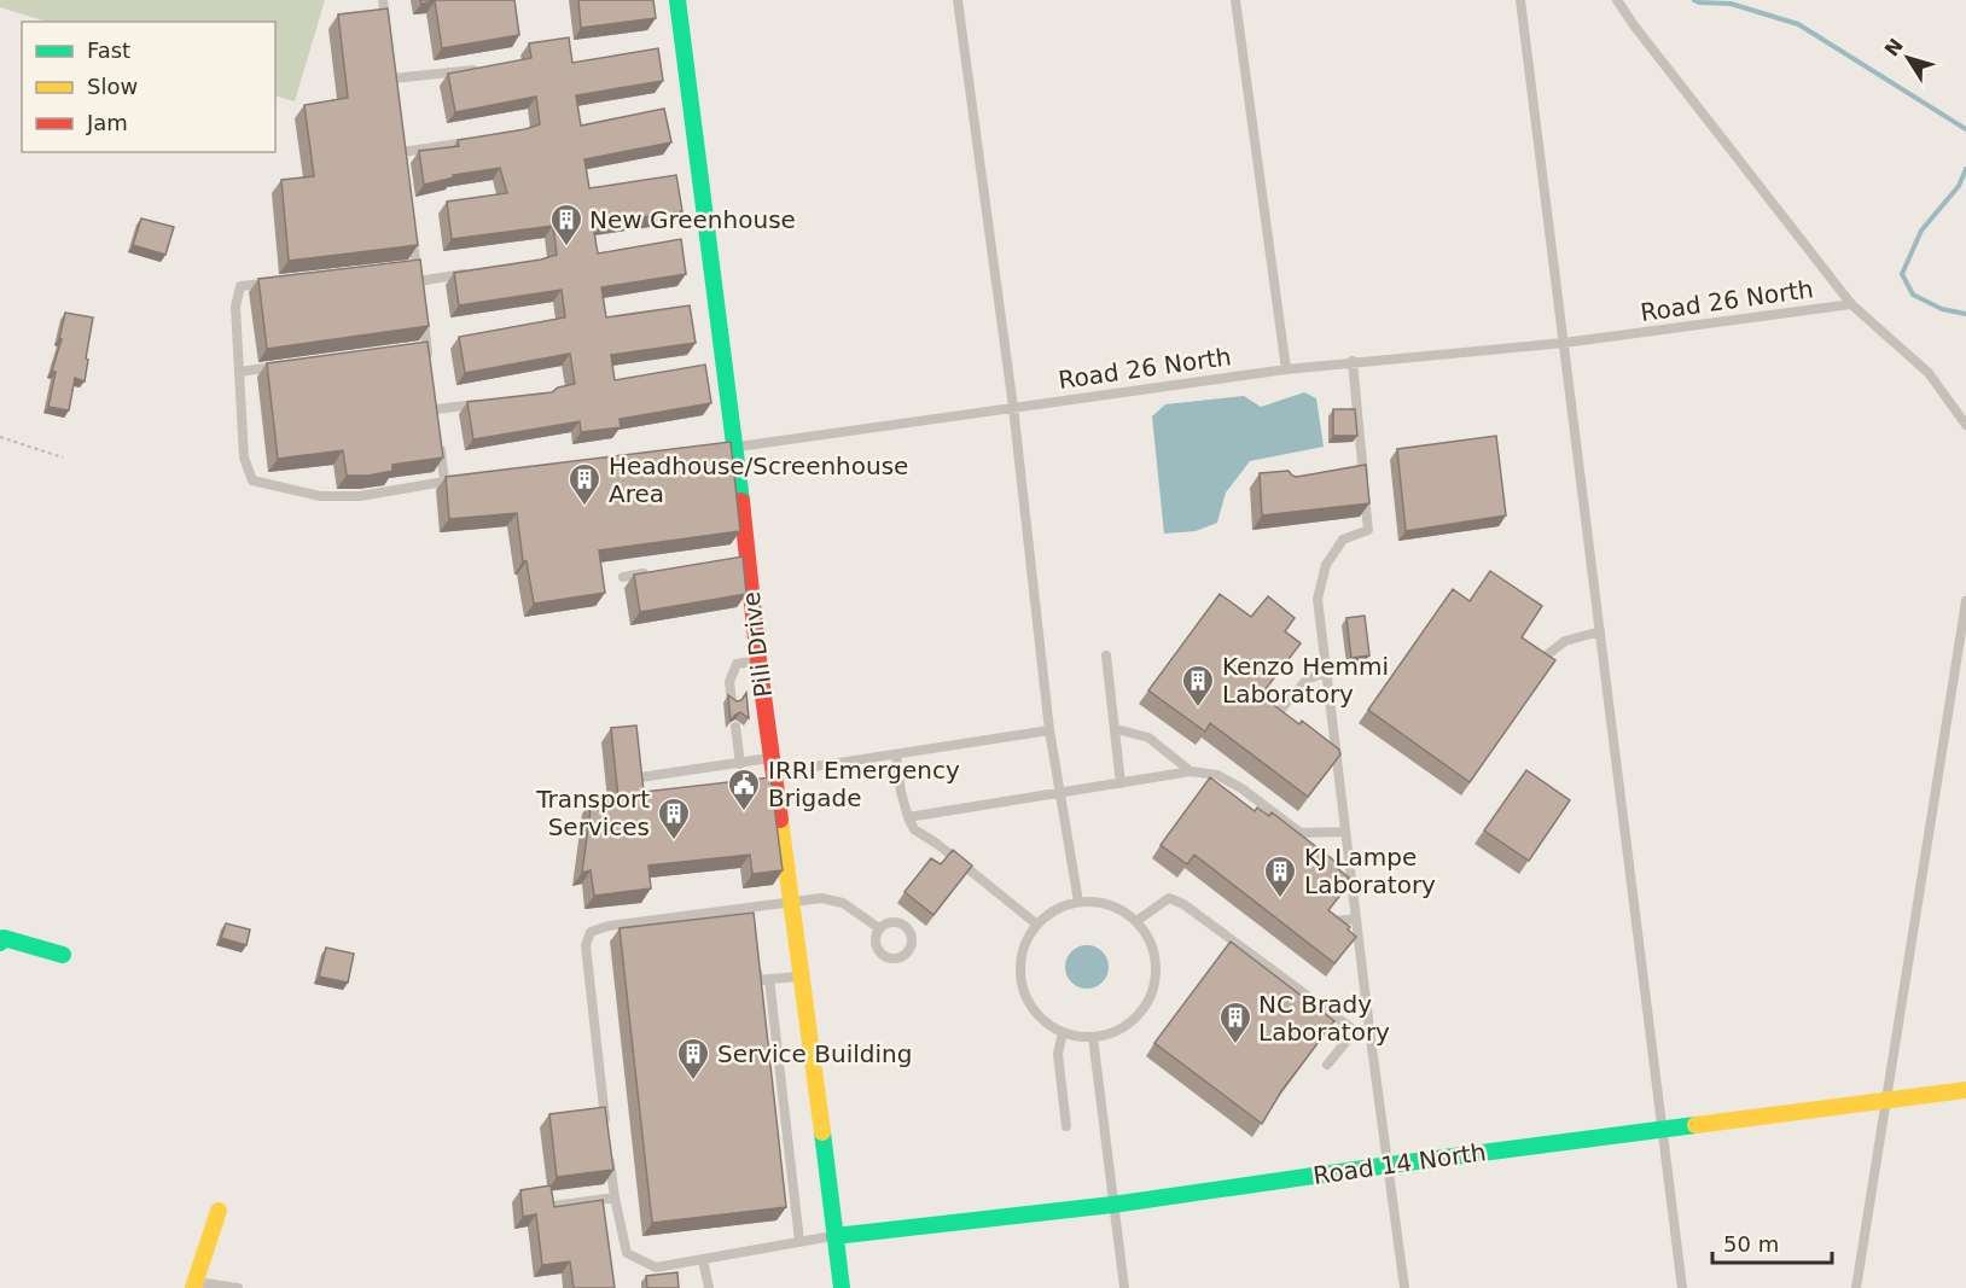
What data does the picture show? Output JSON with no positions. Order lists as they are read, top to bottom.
{
  "streets": {
    "street": ["Pili Drive", "Road 14 North"],
    "lane": ["Road 26 North"]
  },
  "crossings": [
    ["Road 26 North", "Pili Drive"],
    ["Pili Drive", "Road 14 North"]
  ],
  "places": {
    "building": [
      "New Greenhouse",
      "Headhouse/Screenhouse Area",
      "Kenzo Hemmi Laboratory",
      "Transport Services",
      "KJ Lampe Laboratory",
      "NC Brady Laboratory",
      "Service Building"
    ],
    "public building": ["IRRI Emergency Brigade"]
  },
  "legend": ["Fast", "Slow", "Jam"],
  "scale_bar": "50 m",
  "north": "top left"
}
